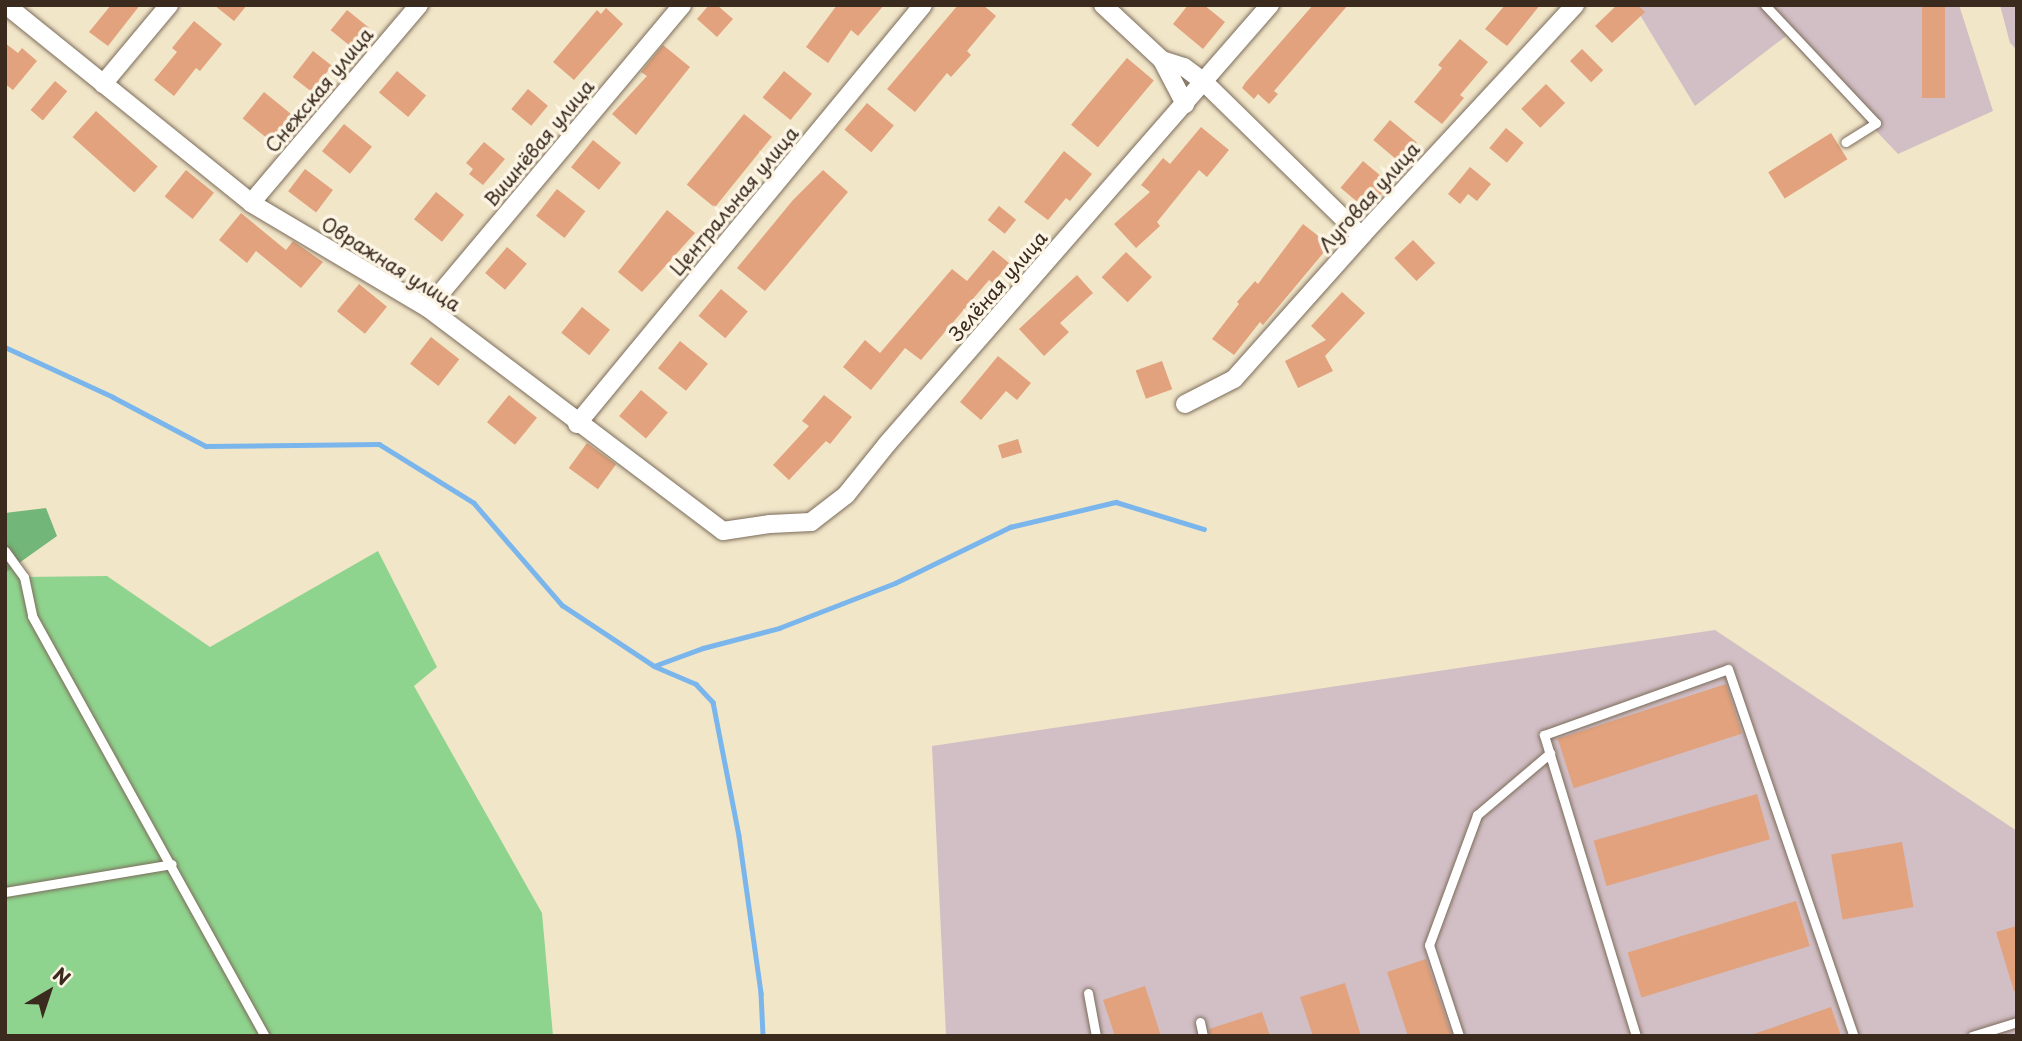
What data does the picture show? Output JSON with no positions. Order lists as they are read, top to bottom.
{
  "streets": {
    "street": [
      "Снежская улица",
      "Вишнёвая улица",
      "Луговая улица",
      "Центральная улица",
      "Овражная улица",
      "Зелёная улица"
    ]
  },
  "crossings": [
    ["Снежская улица", "Овражная улица"],
    ["Вишнёвая улица", "Овражная улица"],
    ["Центральная улица", "Овражная улица"],
    ["Овражная улица", "Зелёная улица"]
  ],
  "north": "top right"
}
